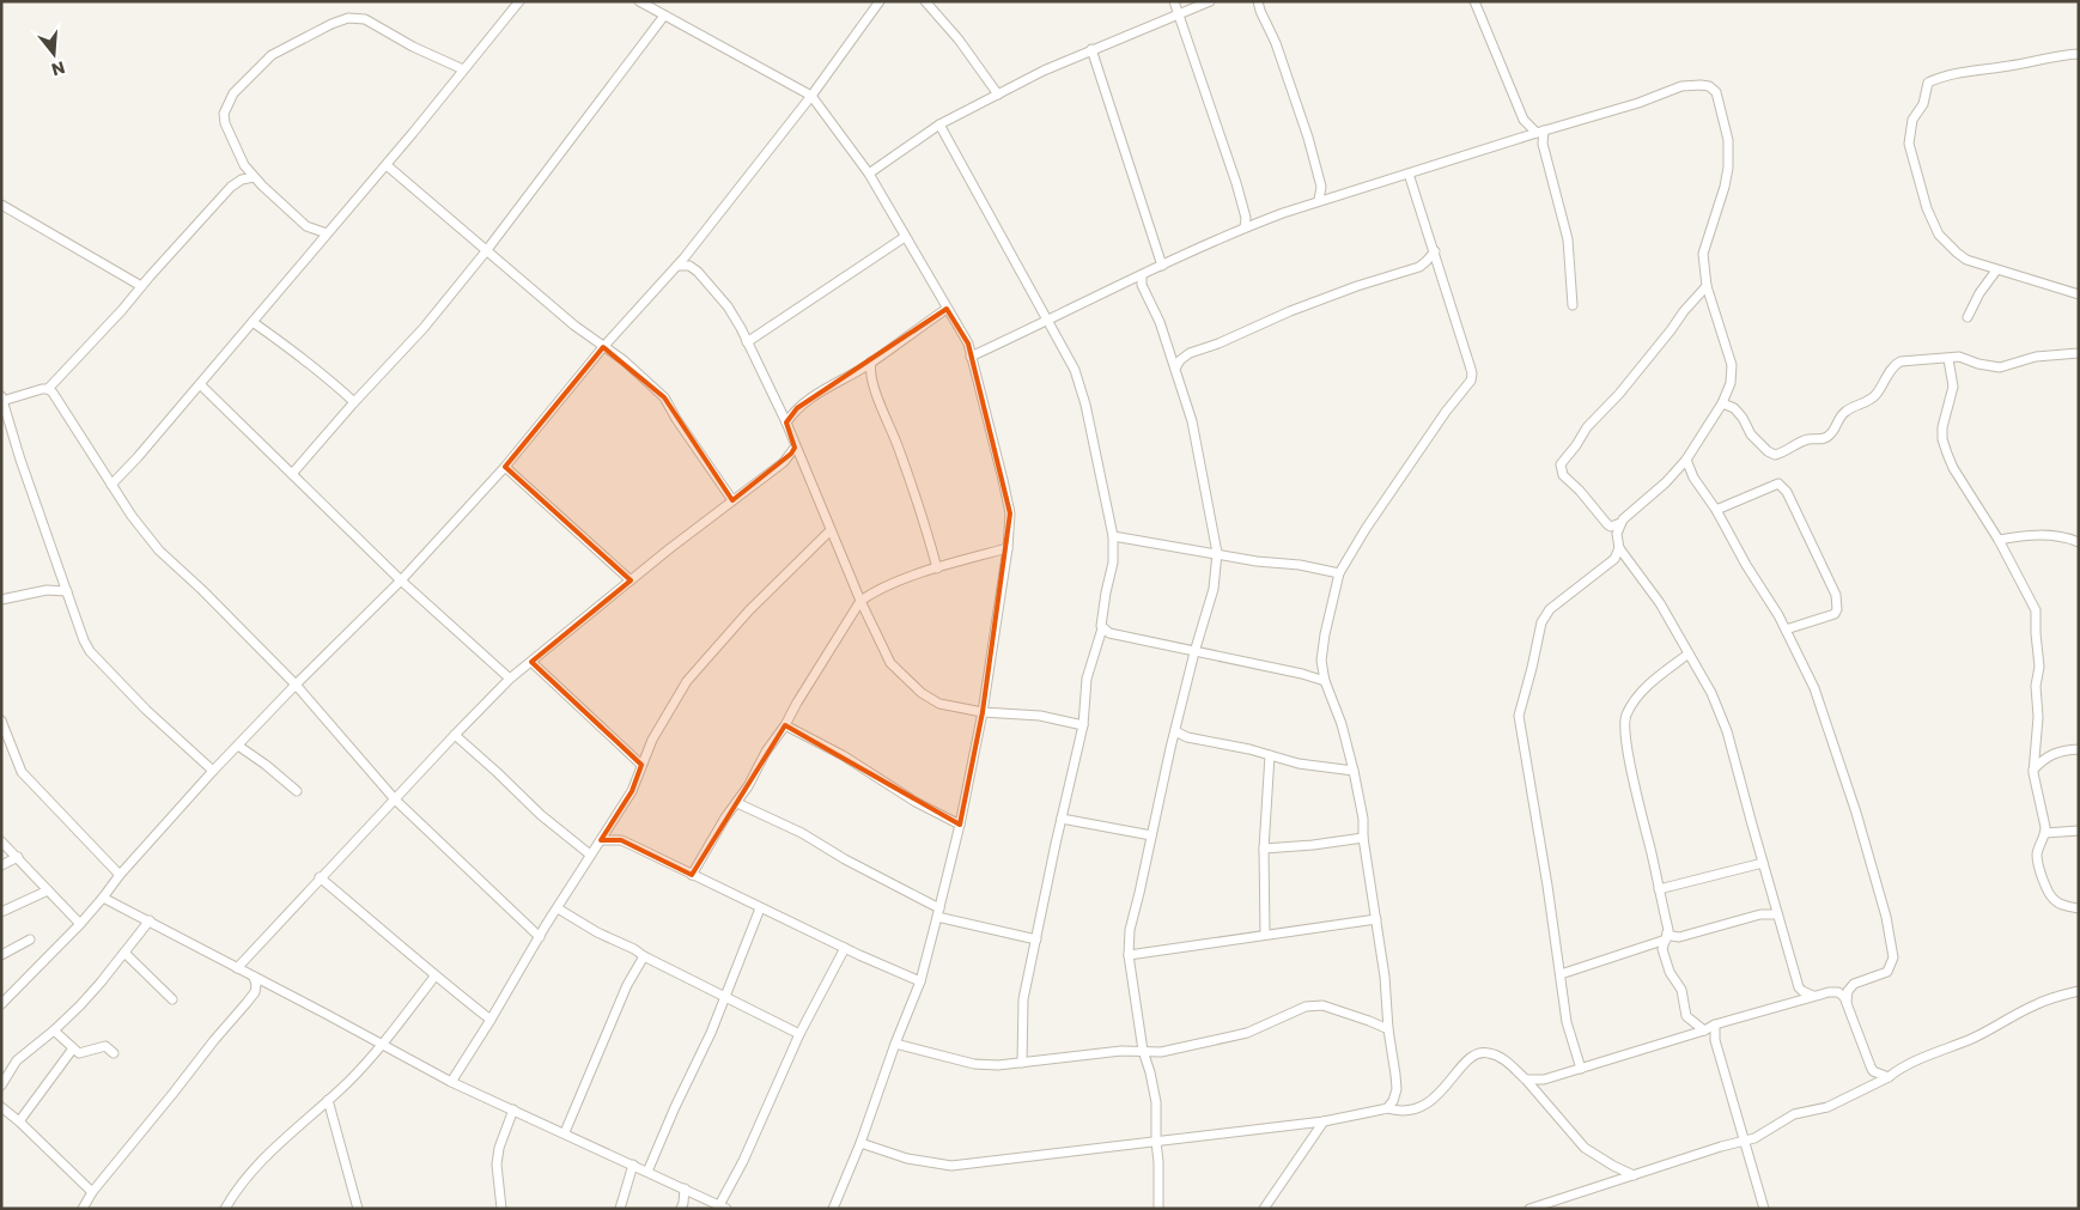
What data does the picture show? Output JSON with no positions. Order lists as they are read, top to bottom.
{
  "north": "bottom"
}
